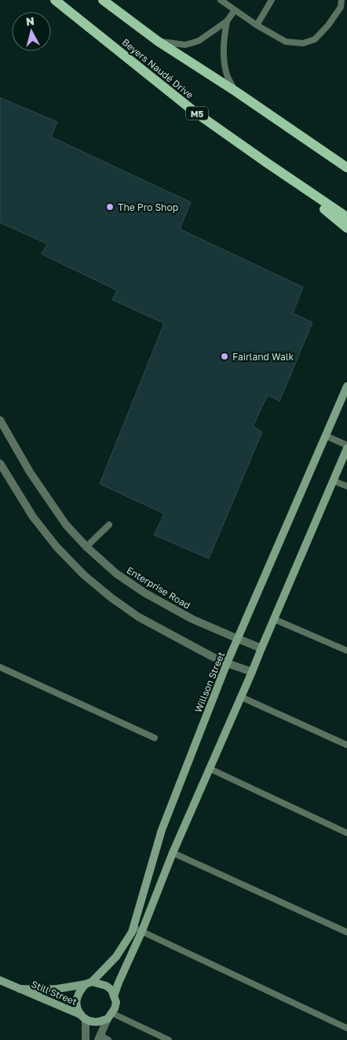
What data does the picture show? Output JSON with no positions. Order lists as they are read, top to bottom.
{
  "streets": {
    "main road": ["Beyers Naudé Drive", "M5"],
    "street": ["Enterprise Road", "Willson Street", "Still Street"]
  },
  "crossings": [
    ["Enterprise Road", "Willson Street"],
    ["Willson Street", "Still Street"]
  ],
  "places": ["The Pro Shop", "Fairland Walk"],
  "north": "top"
}
